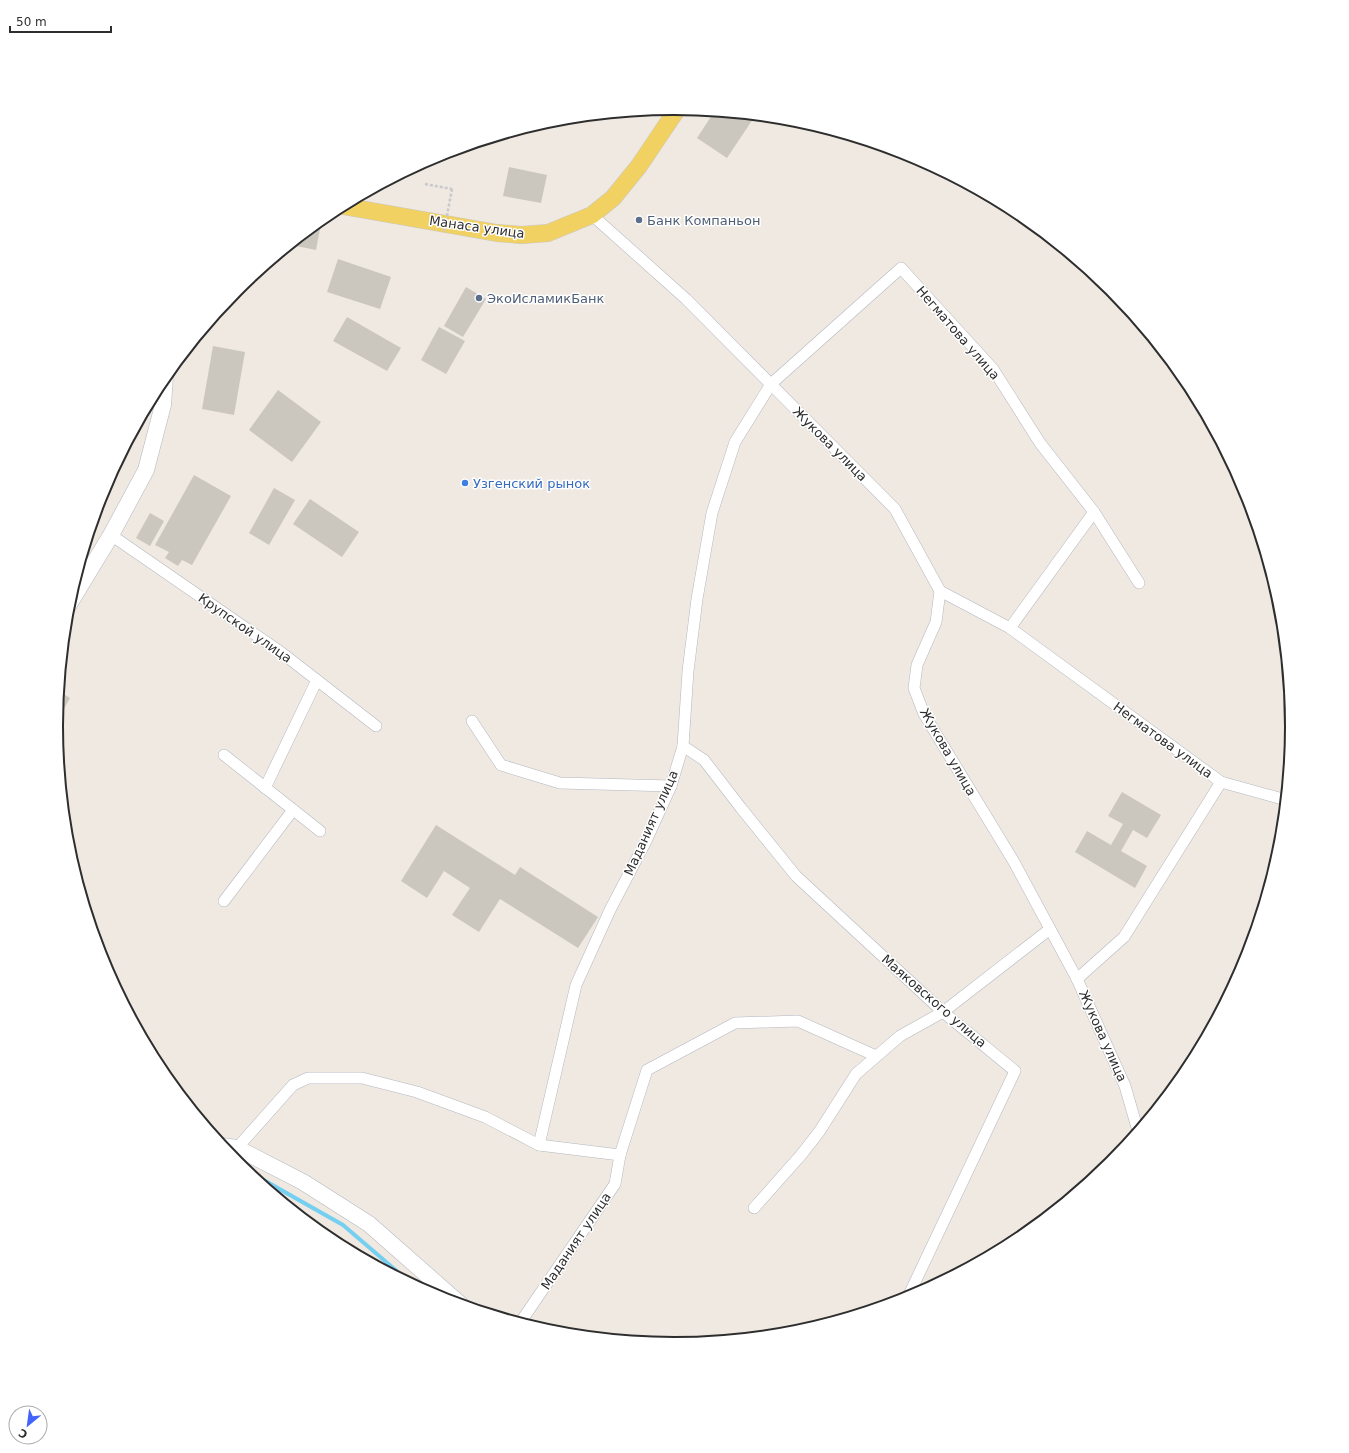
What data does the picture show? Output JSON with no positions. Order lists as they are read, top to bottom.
{
  "streets": {
    "main road": ["Манаса улица"],
    "street": [
      "Негматова улица",
      "Жукова улица",
      "Крупской улица",
      "Маданият улица",
      "Маяковского улица"
    ]
  },
  "crossings": [
    ["Манаса улица", "Жукова улица"],
    ["Негматова улица", "Жукова улица"],
    ["Негматова улица", "Маданият улица"],
    ["Жукова улица", "Маданият улица"],
    ["Маданият улица", "Маяковского улица"]
  ],
  "places": ["Банк Компаньон", "ЭкоИсламикБанк", "Узгенский рынок"],
  "scale_bar": "50 m",
  "north": "bottom left"
}
